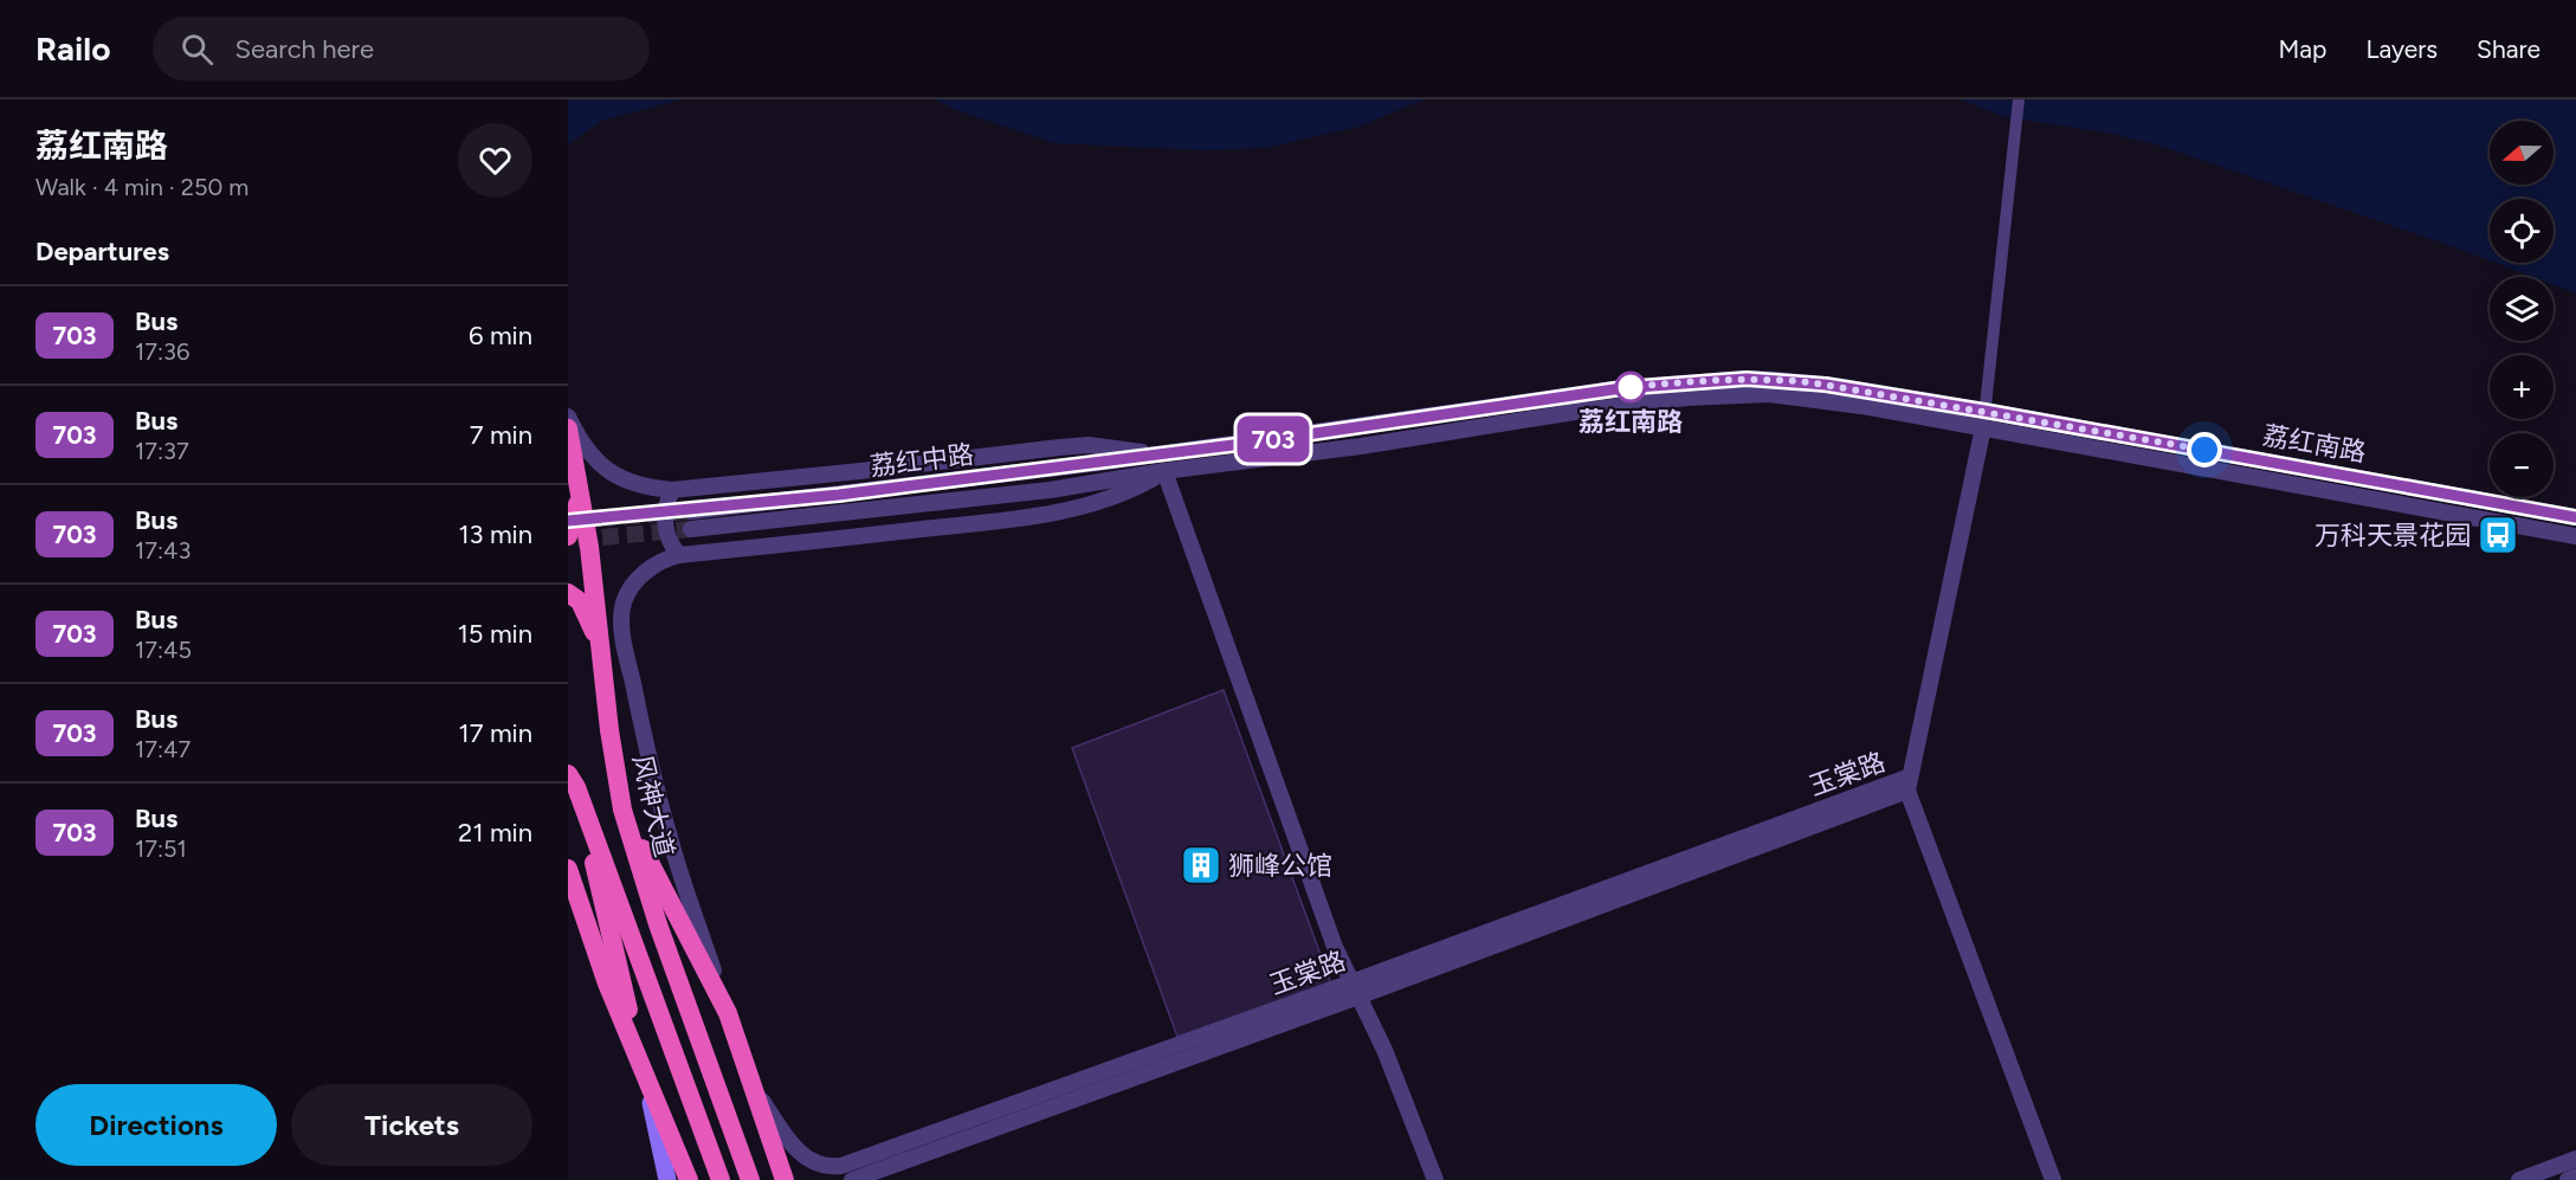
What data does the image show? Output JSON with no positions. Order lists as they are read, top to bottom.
{
  "streets": {
    "highway": ["风神大道"],
    "street": ["荔红南路", "荔红中路", "玉棠路"]
  },
  "crossings": [
    ["荔红南路", "荔红中路"]
  ],
  "places": {
    "other": ["荔红南路"],
    "bus stop": ["万科天景花园"],
    "building": ["狮峰公馆"]
  },
  "lines": ["bus line 703"],
  "north": "left",
  "page": {
    "header": "Railo",
    "search": "Search here",
    "nav": ["Map", "Layers", "Share"],
    "heading": [
      ["荔红南路", "Walk · 4 min · 250 m"],
      "Departures"
    ],
    "on_map": "703",
    "map_buttons": ["+", "−"],
    "list": [
      {
        "mark": "703",
        "name": "Bus",
        "note": "17:36",
        "value": "6 min"
      },
      {
        "mark": "703",
        "name": "Bus",
        "note": "17:37",
        "value": "7 min"
      },
      {
        "mark": "703",
        "name": "Bus",
        "note": "17:43",
        "value": "13 min"
      },
      {
        "mark": "703",
        "name": "Bus",
        "note": "17:45",
        "value": "15 min"
      },
      {
        "mark": "703",
        "name": "Bus",
        "note": "17:47",
        "value": "17 min"
      },
      {
        "mark": "703",
        "name": "Bus",
        "note": "17:51",
        "value": "21 min"
      }
    ],
    "buttons": ["Directions", "Tickets"]
  }
}
